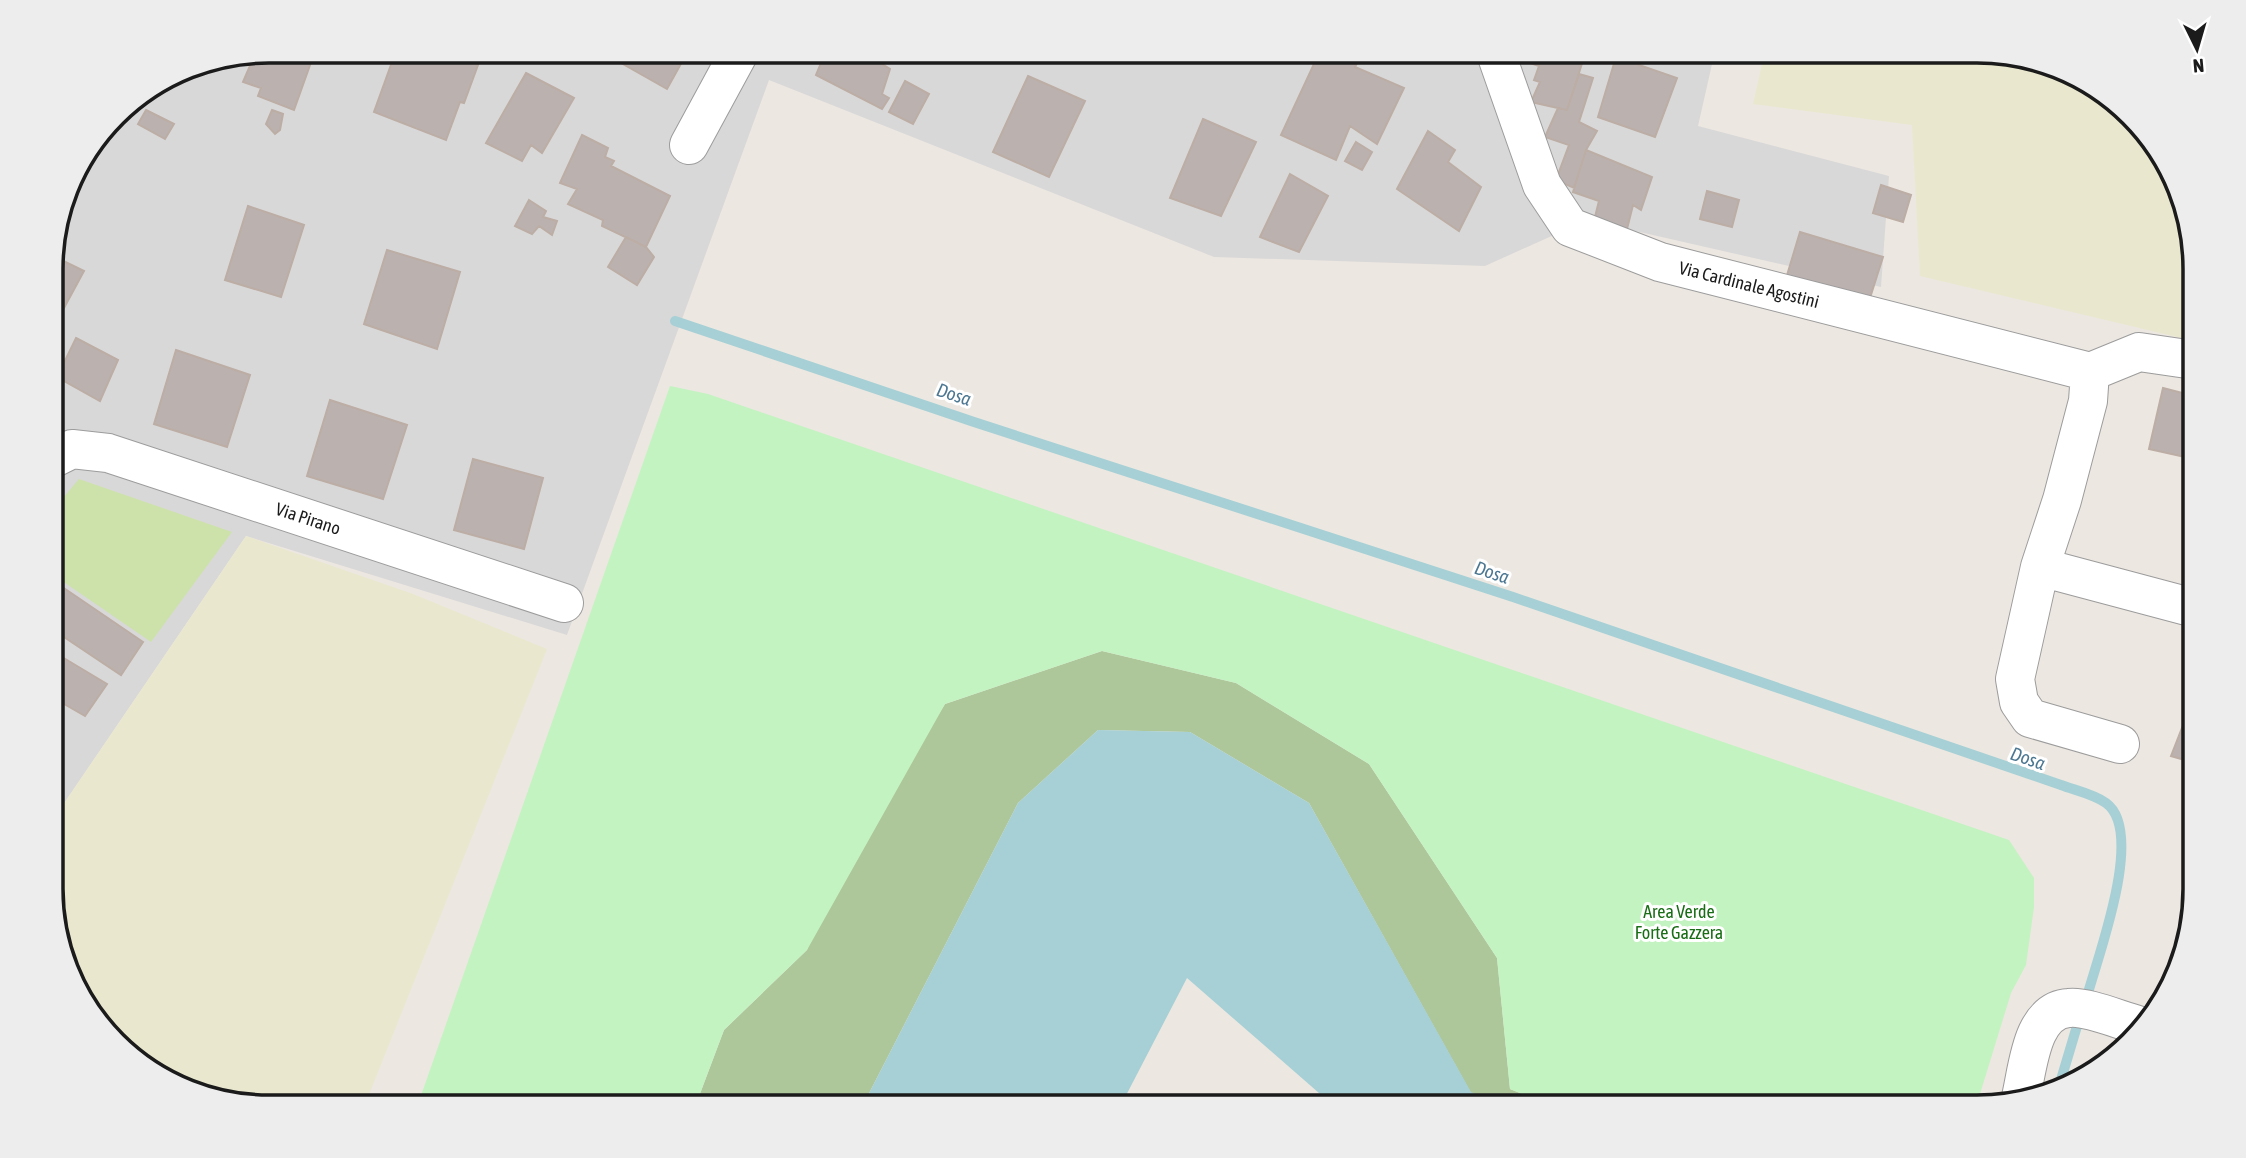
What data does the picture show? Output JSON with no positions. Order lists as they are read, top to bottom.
{
  "streets": {
    "street": ["Via Cardinale Agostini", "Via Pirano"]
  },
  "water": ["Dosa"],
  "parks": ["Area Verde Forte Gazzera"],
  "north": "bottom"
}
